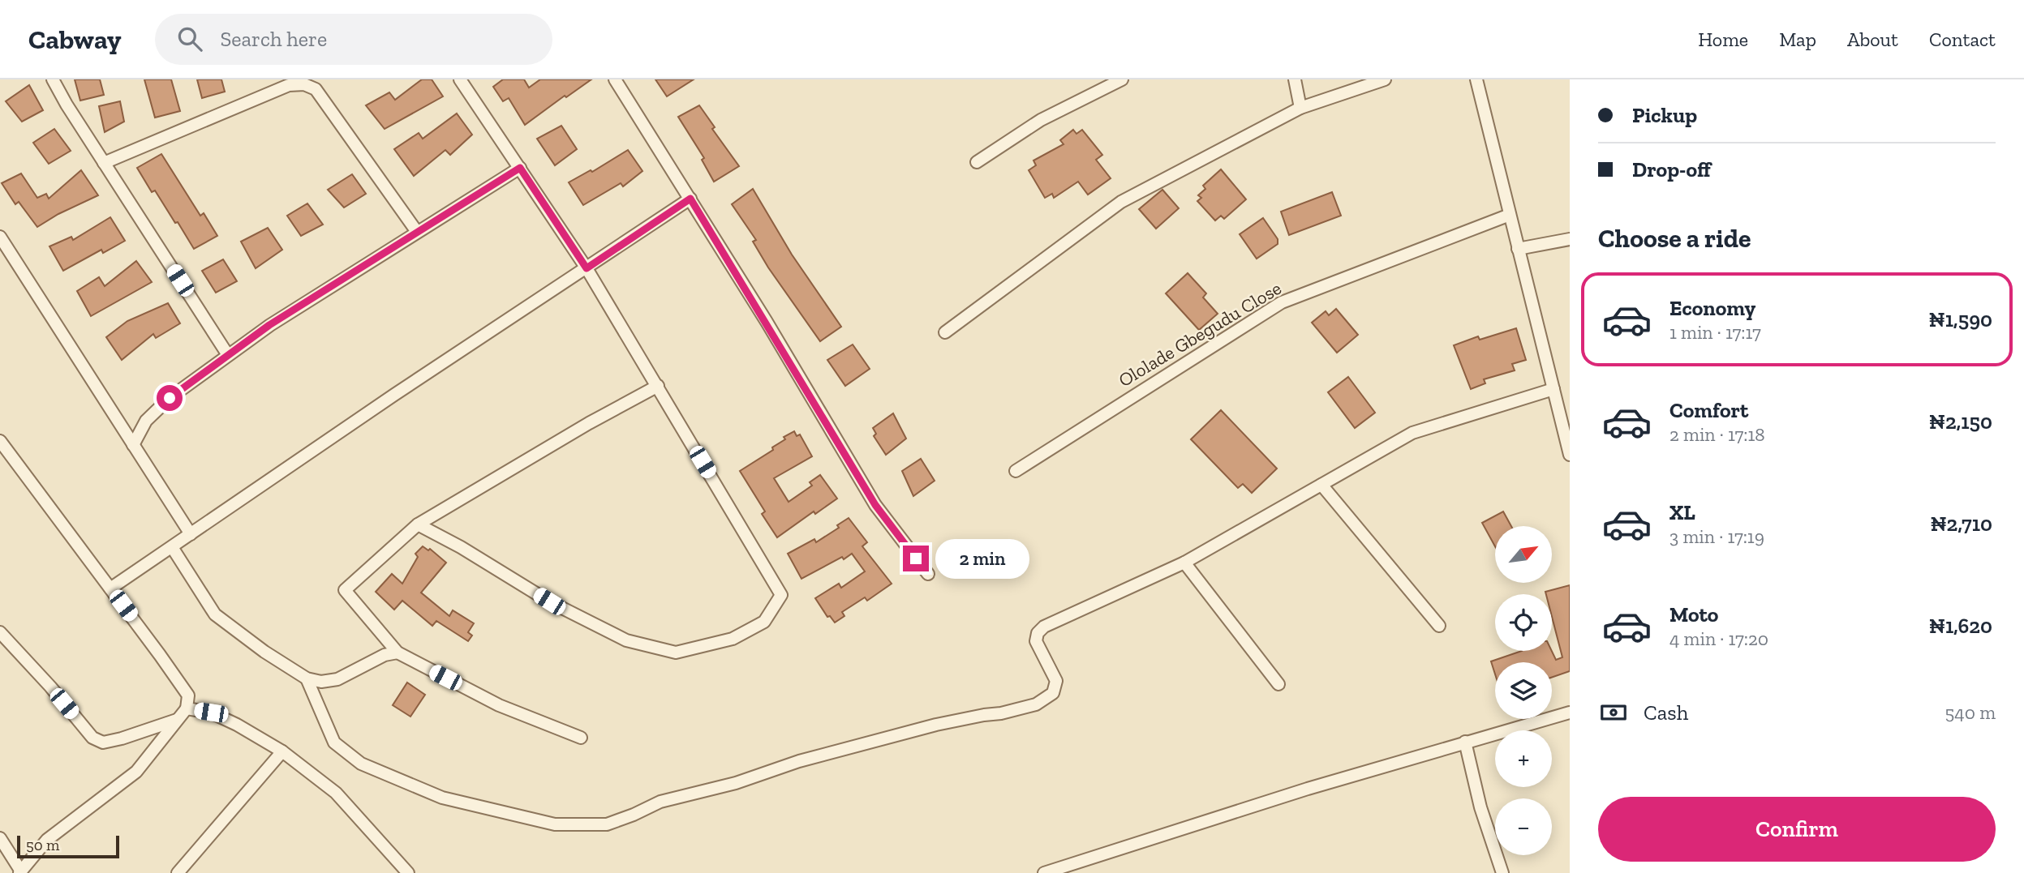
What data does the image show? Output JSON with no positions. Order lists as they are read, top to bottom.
{
  "streets": {
    "street": ["Ololade Gbegudu Close"]
  },
  "scale_bar": "50 m",
  "north": "top right",
  "page": {
    "header": "Cabway",
    "search": "Search here",
    "nav": [
      "Home",
      "Map",
      "About",
      "Contact"
    ],
    "banner": ["Pickup", "Drop-off"],
    "heading": "Choose a ride",
    "list": [
      {
        "name": "Economy",
        "note": "1 min · 17:17",
        "value": "₦1,590"
      },
      {
        "name": "Comfort",
        "note": "2 min · 17:18",
        "value": "₦2,150"
      },
      {
        "name": "XL",
        "note": "3 min · 17:19",
        "value": "₦2,710"
      },
      {
        "name": "Moto",
        "note": "4 min · 17:20",
        "value": "₦1,620"
      }
    ],
    "map_buttons": ["+", "−"],
    "bubble": "2 min",
    "pay": ["Cash", "540 m"],
    "buttons": "Confirm",
    "scale": "50 m"
  }
}
